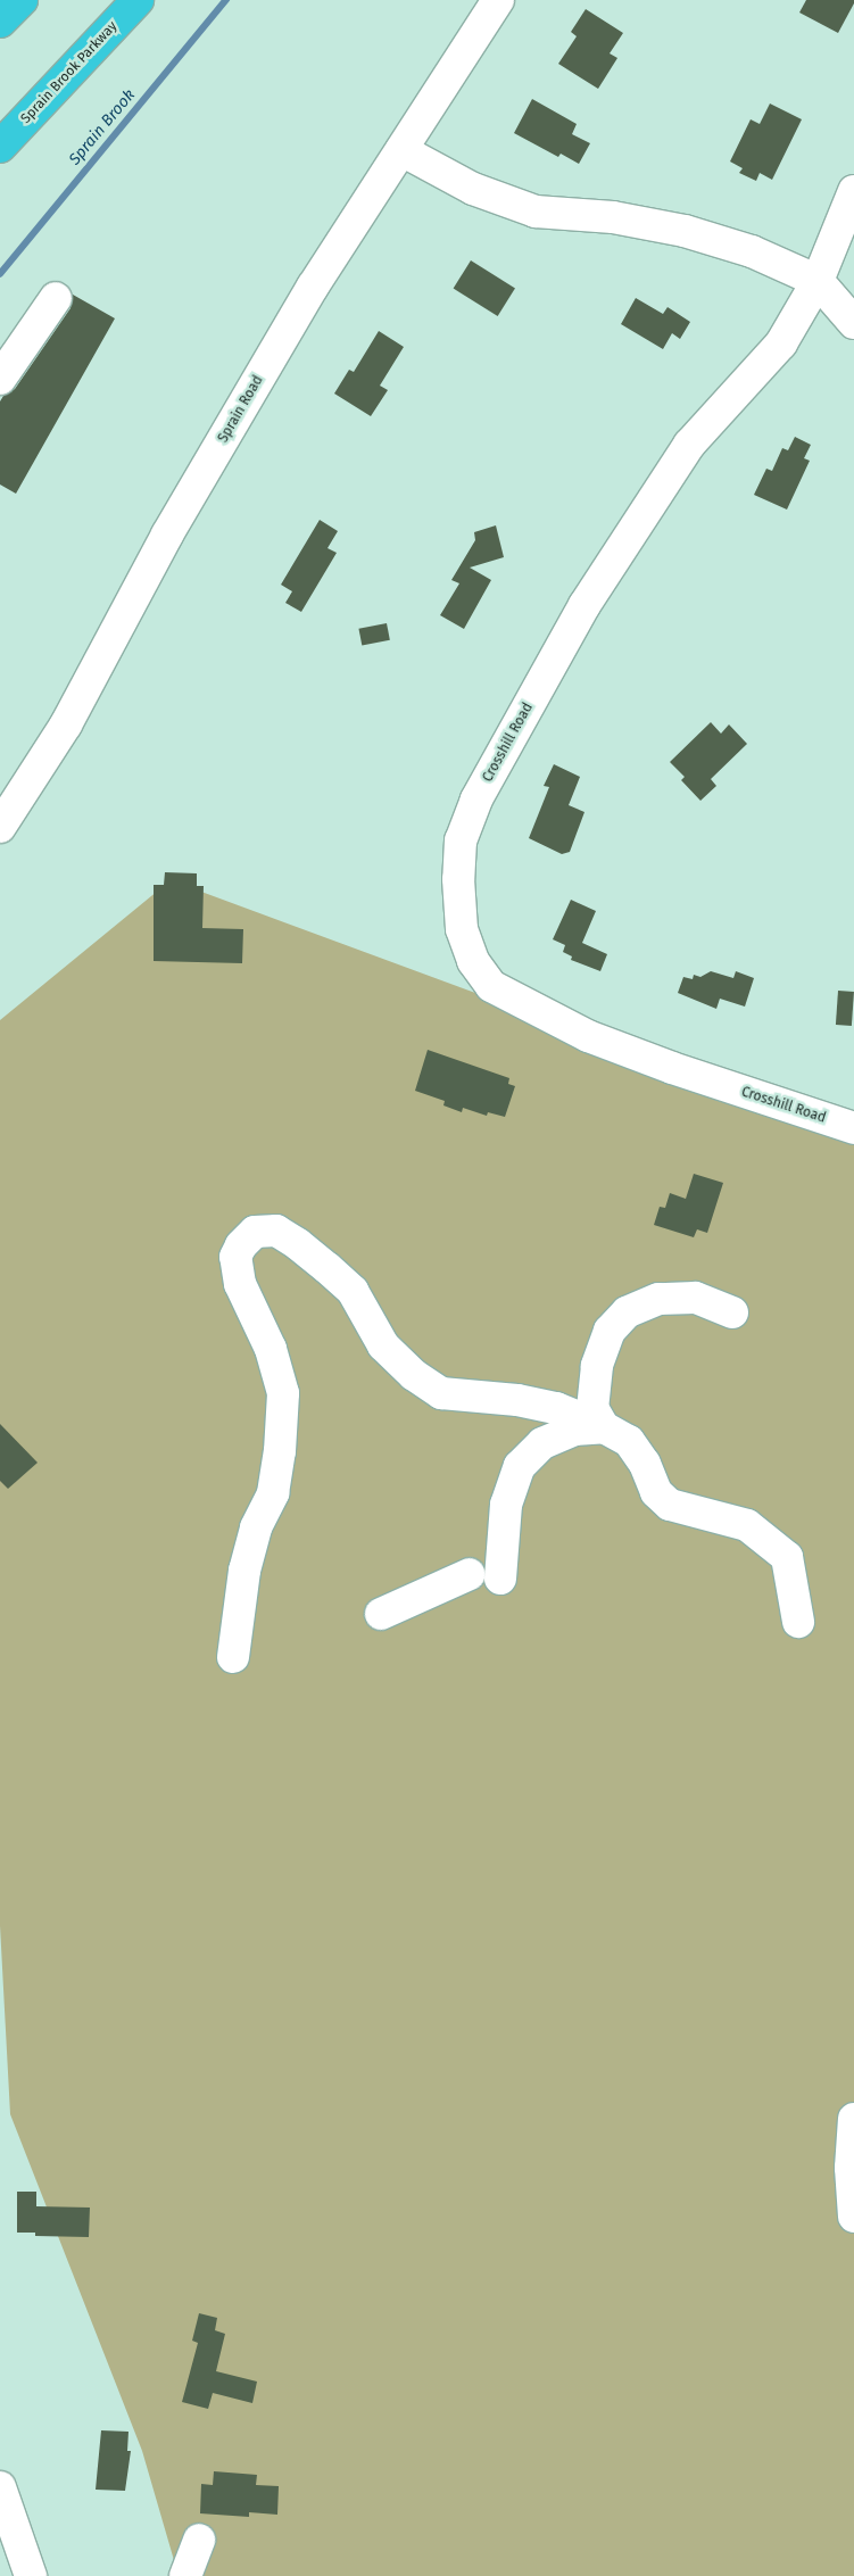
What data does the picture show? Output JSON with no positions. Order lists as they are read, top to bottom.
{
  "streets": {
    "highway": ["Sprain Brook Parkway"],
    "street": ["Sprain Road", "Crosshill Road"]
  },
  "water": ["Sprain Brook"]
}
